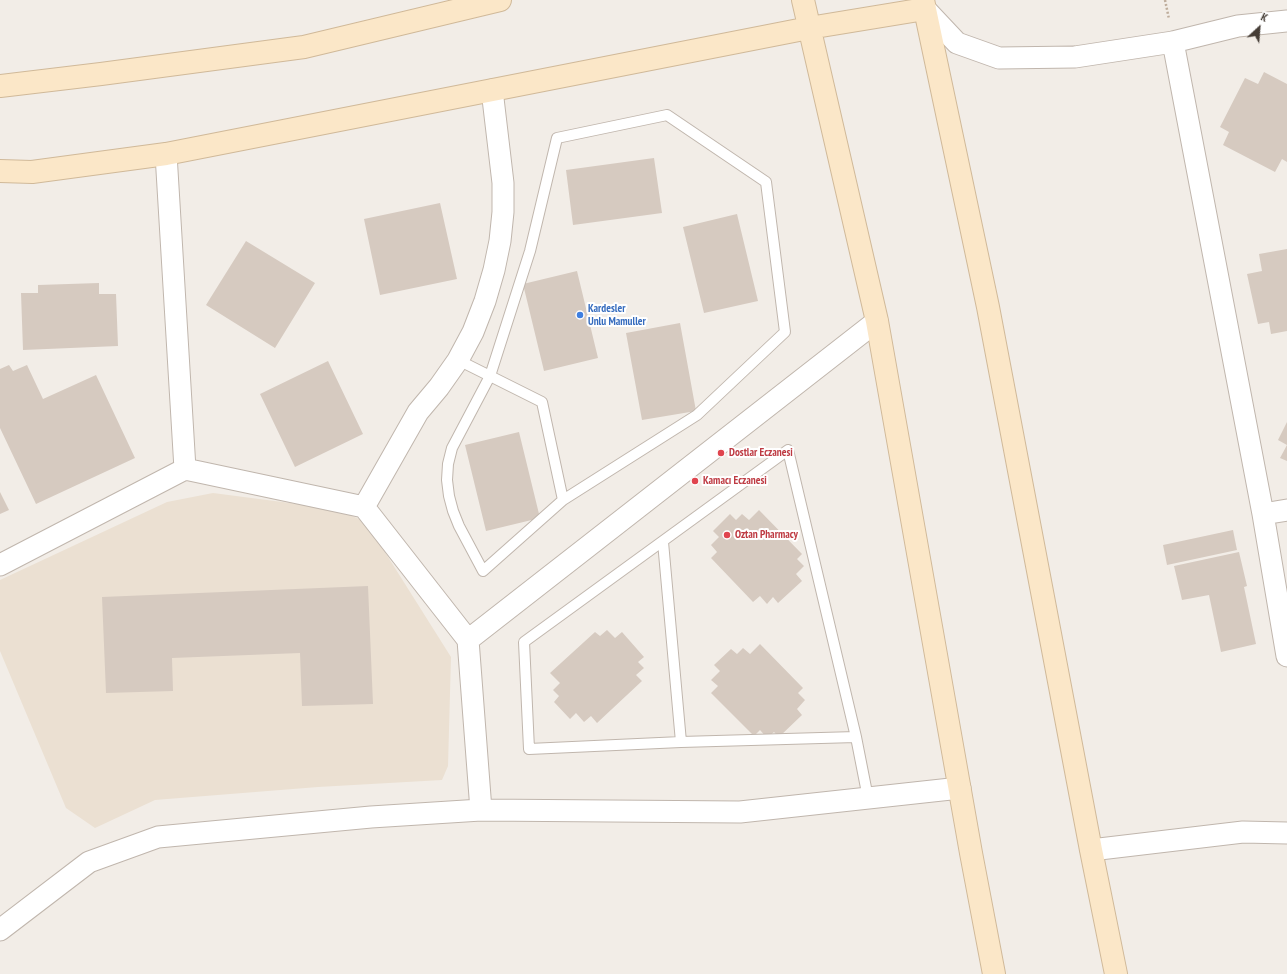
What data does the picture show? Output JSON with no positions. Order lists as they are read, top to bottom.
{
  "places": [
    "Kardesler Unlu Mamuller",
    "Dostlar Eczanesi",
    "Kamacı Eczanesi",
    "Oztan Pharmacy"
  ],
  "north": "top right"
}
